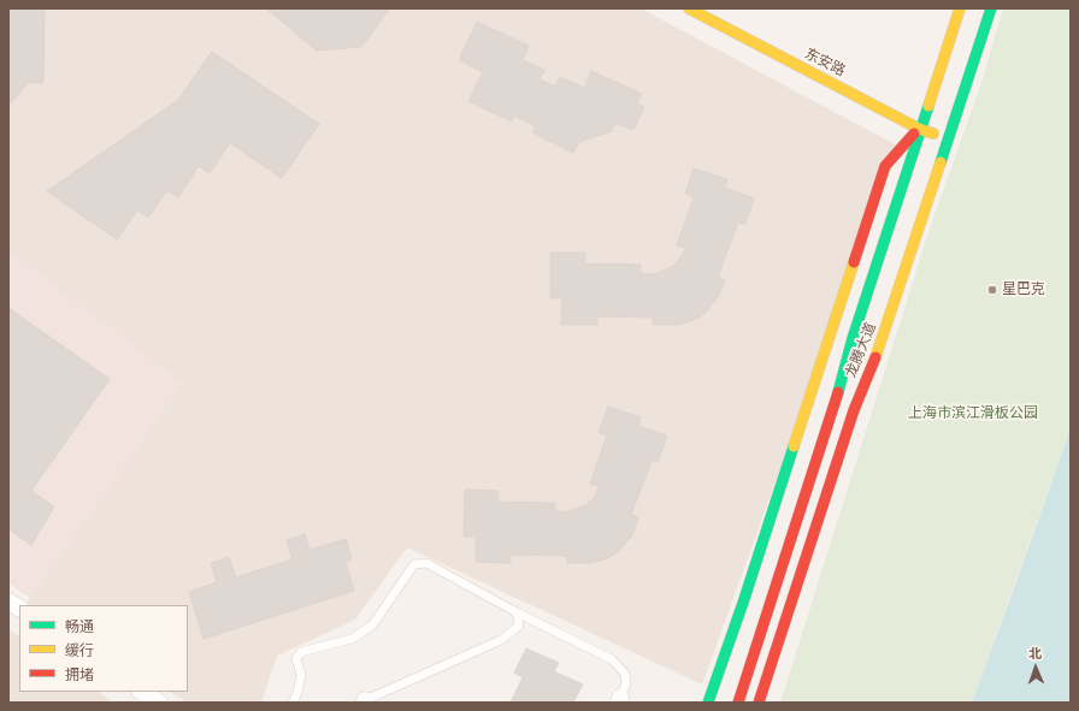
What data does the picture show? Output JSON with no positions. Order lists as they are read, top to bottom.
{
  "streets": {
    "main road": ["东安路", "龙腾大道"]
  },
  "crossings": [
    ["东安路", "龙腾大道"]
  ],
  "parks": ["上海市滨江滑板公园"],
  "places": ["星巴克"],
  "legend": ["畅通", "缓行", "拥堵"],
  "north": "top"
}
